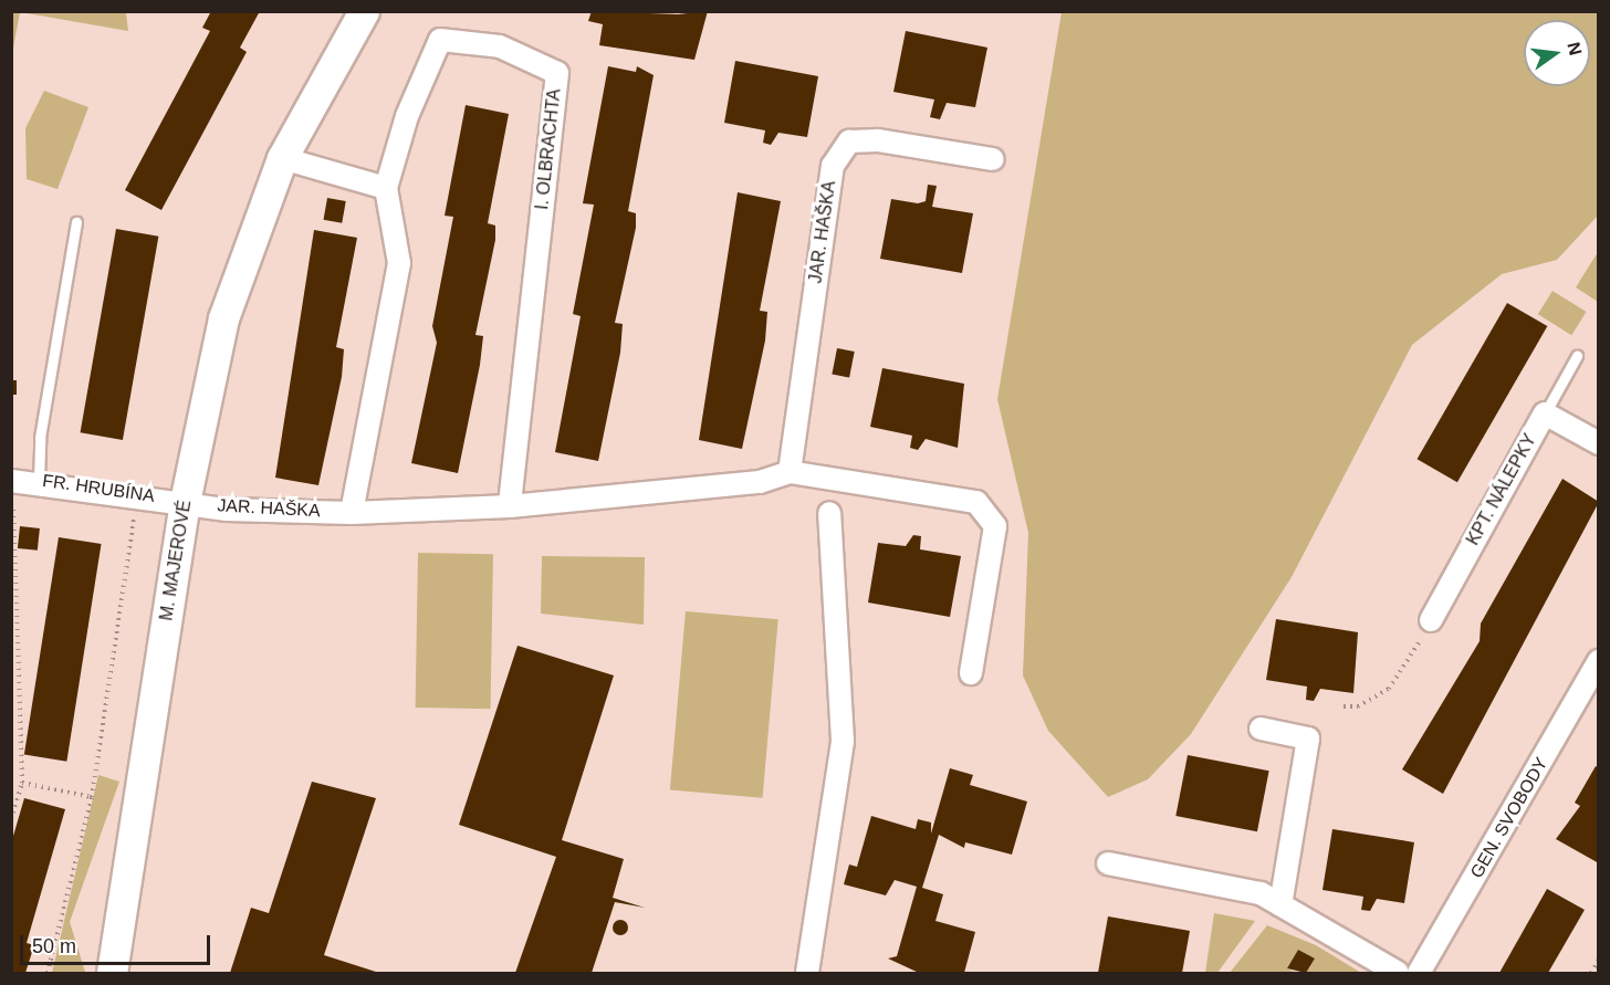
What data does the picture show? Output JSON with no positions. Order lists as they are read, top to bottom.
{
  "streets": {
    "street": [
      "I. OLBRACHTA",
      "JAR. HAŠKA",
      "FR. HRUBÍNA",
      "KPT. NÁLEPKY",
      "M. MAJEROVÉ",
      "GEN. SVOBODY"
    ]
  },
  "crossings": [
    ["I. OLBRACHTA", "JAR. HAŠKA"],
    ["JAR. HAŠKA", "FR. HRUBÍNA"],
    ["JAR. HAŠKA", "M. MAJEROVÉ"],
    ["FR. HRUBÍNA", "M. MAJEROVÉ"]
  ],
  "scale_bar": "50 m",
  "north": "right"
}
